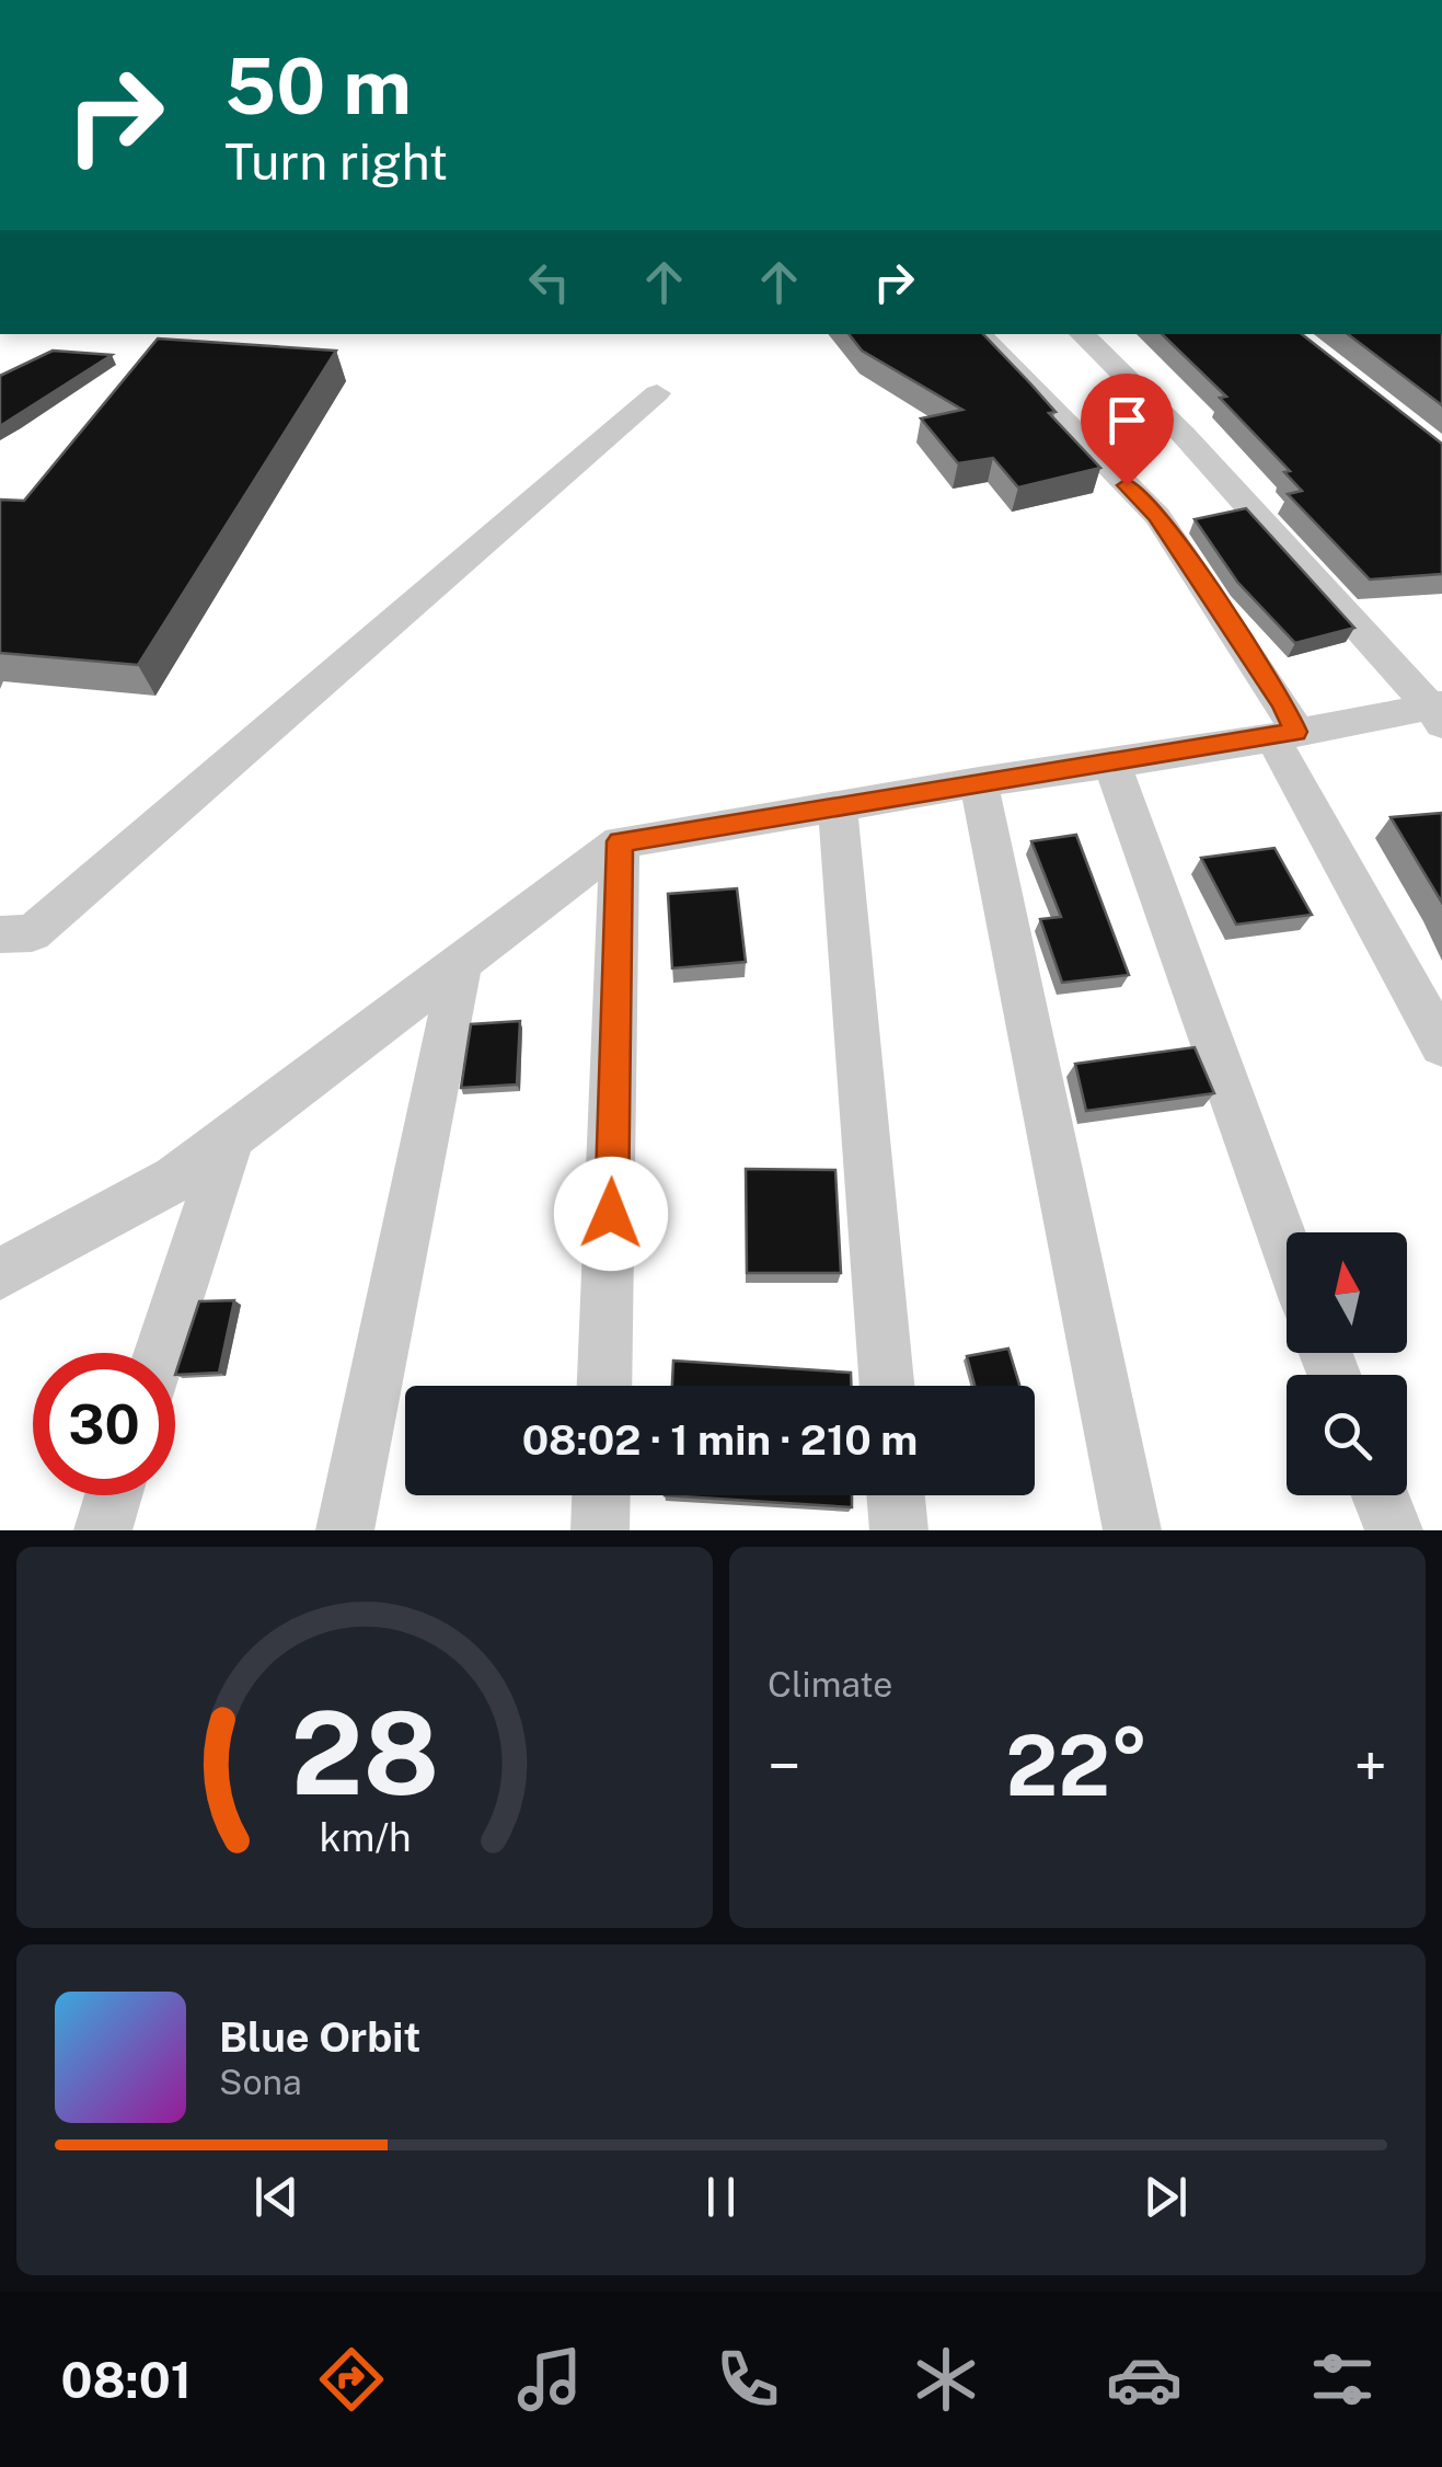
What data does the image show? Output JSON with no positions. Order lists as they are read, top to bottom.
{
  "north": "top",
  "page": {
    "turn": ["50 m", "Turn right"],
    "limit": "30",
    "trip": "08:02 · 1 min · 210 m",
    "tile": "Climate",
    "heat": ["−", "22°", "+"],
    "song": ["Blue Orbit", "Sona"],
    "tabs": "08:01",
    "gauge": ["28", "km/h"]
  }
}
